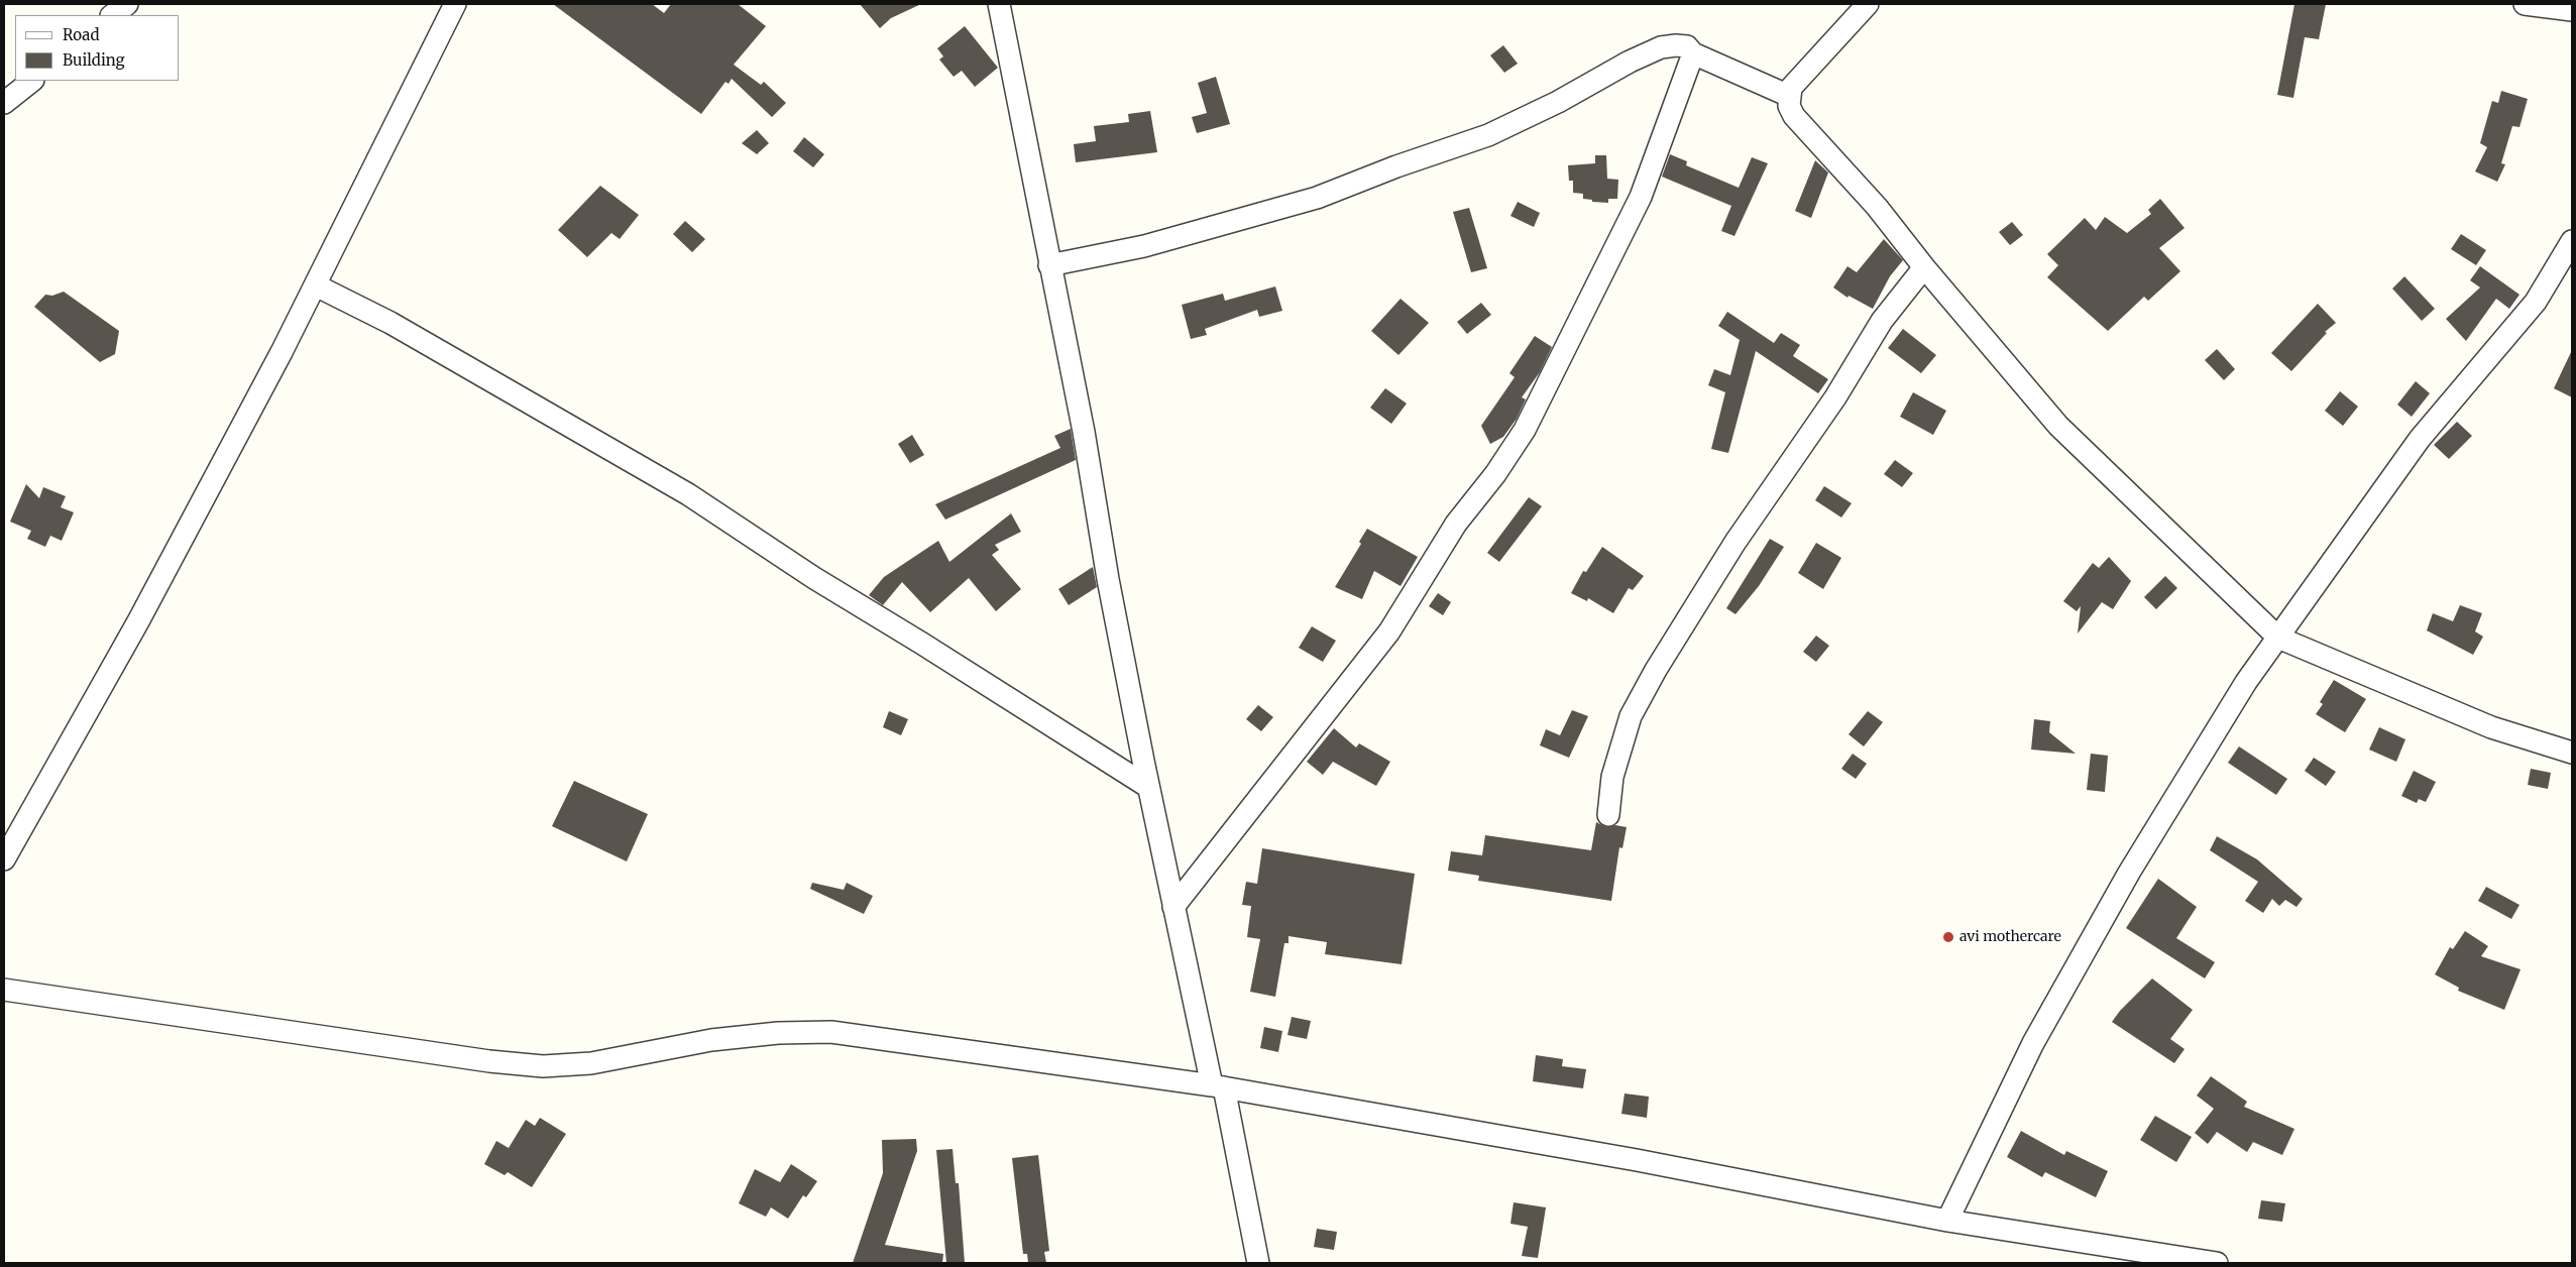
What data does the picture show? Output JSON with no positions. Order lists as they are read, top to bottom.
{
  "places": ["avi mothercare"],
  "legend": ["Road", "Building"]
}
